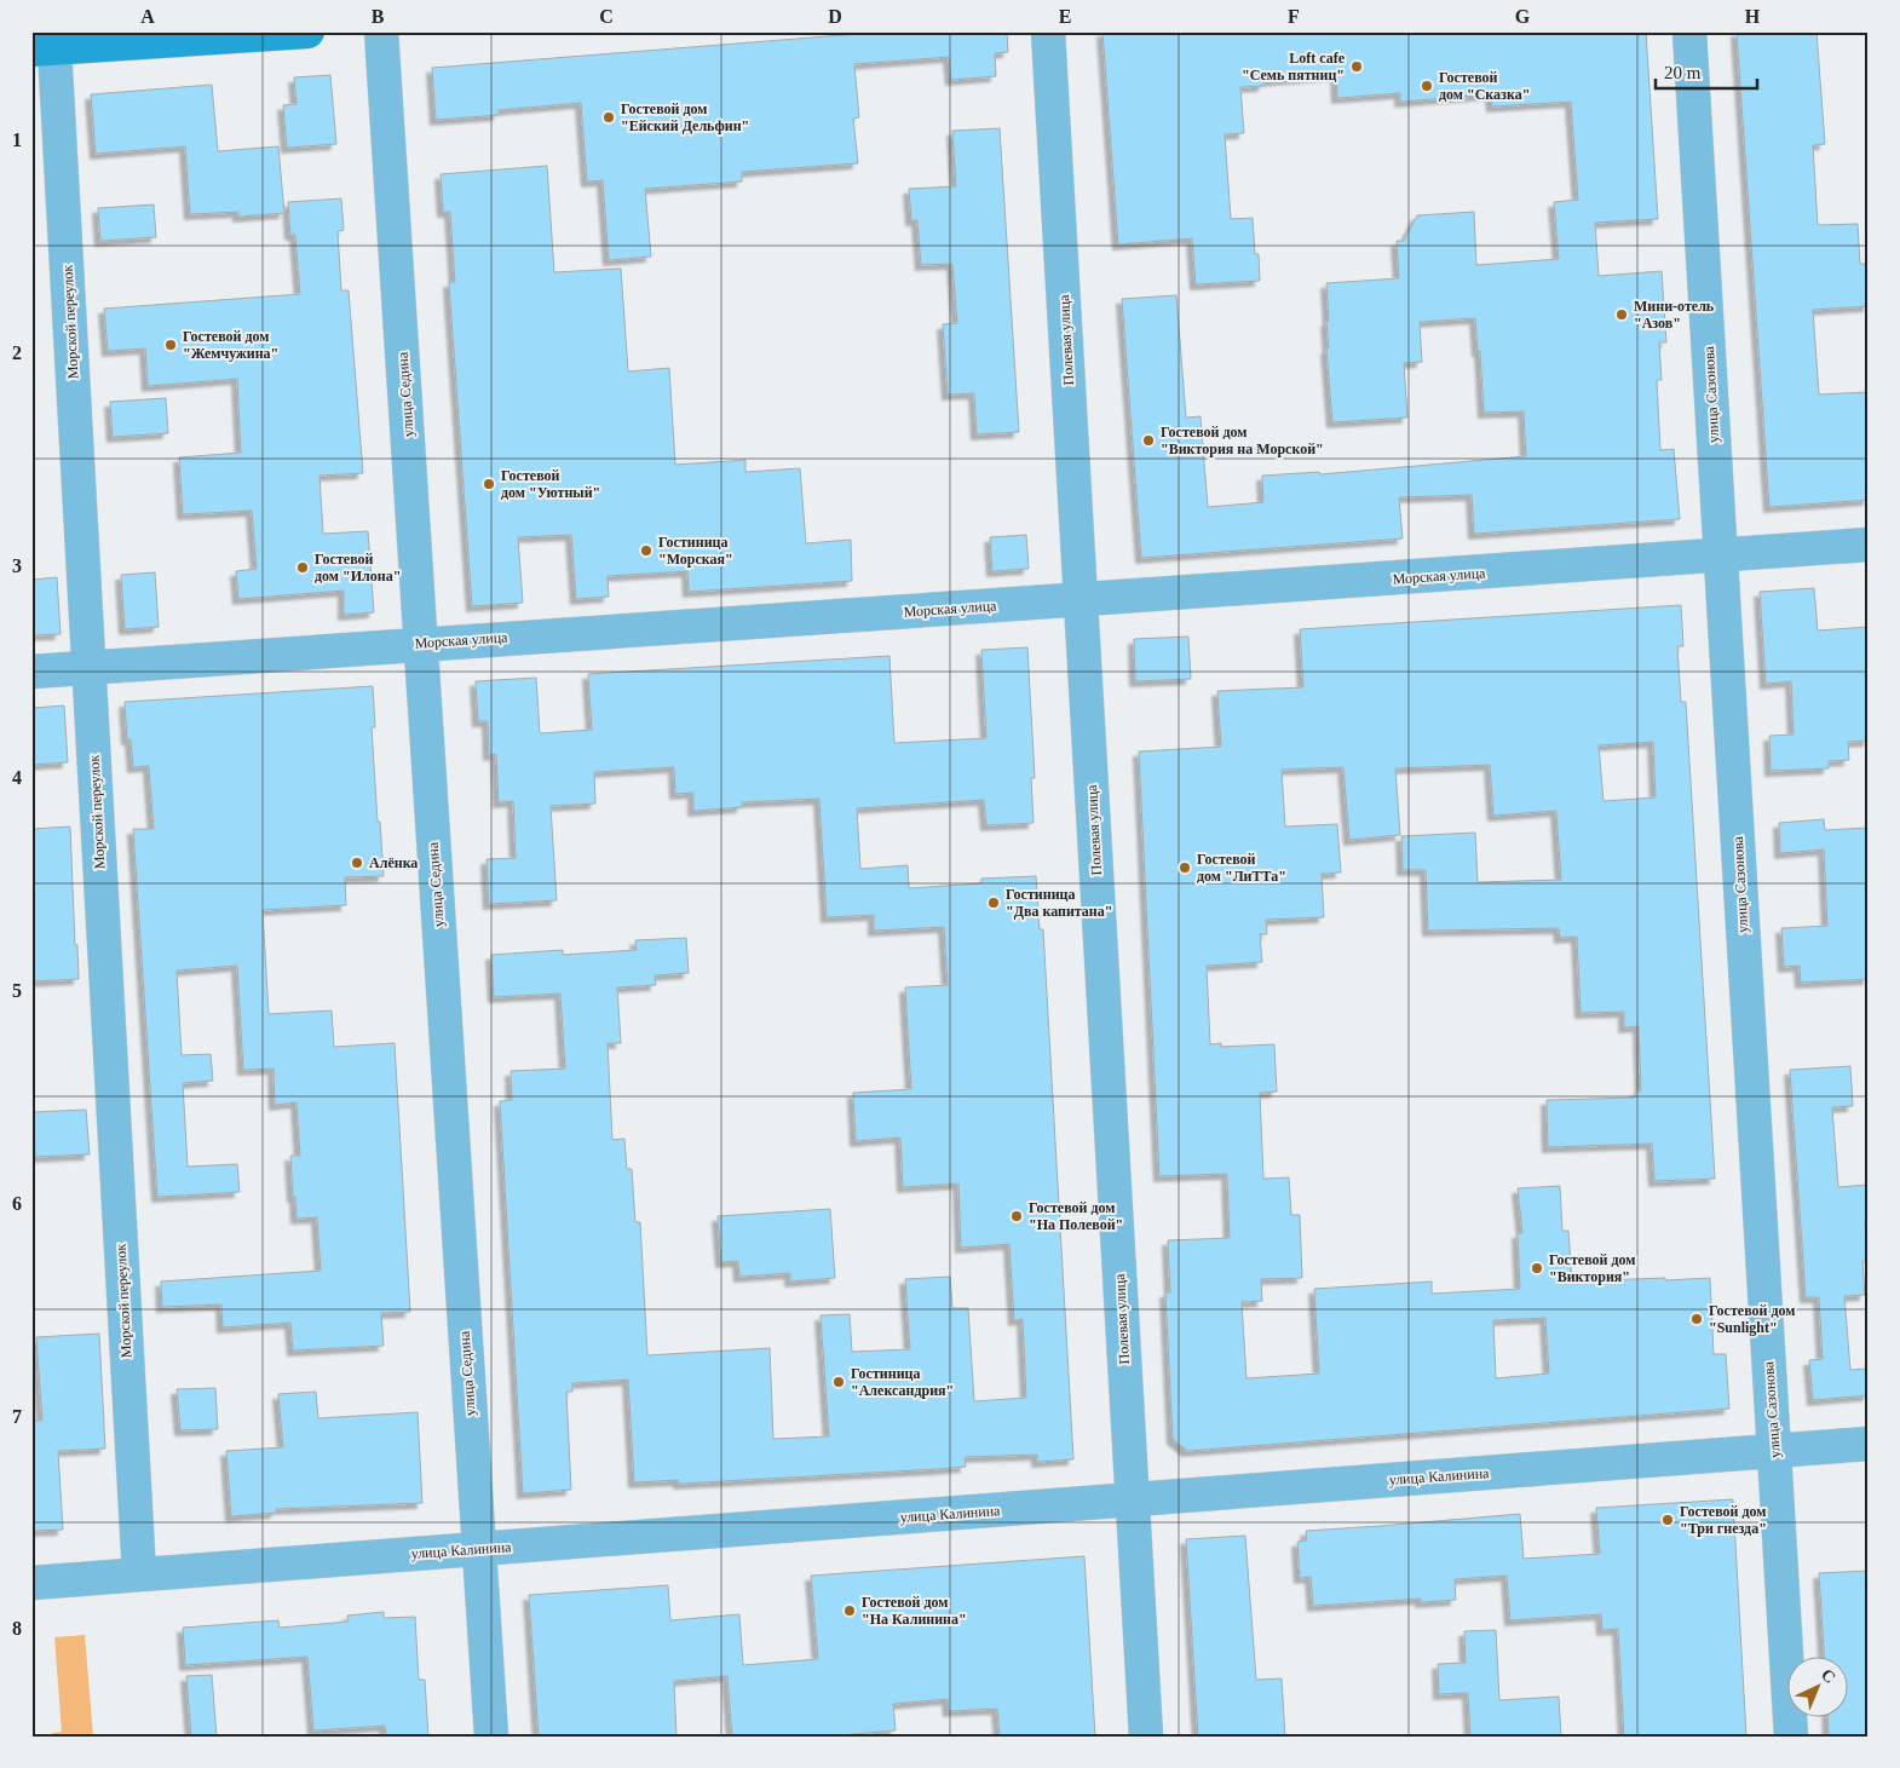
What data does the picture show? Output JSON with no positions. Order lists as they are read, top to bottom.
{
  "streets": {
    "street": [
      "Морской переулок",
      "Полевая улица",
      "улица Седина",
      "улица Сазонова",
      "Морская улица",
      "улица Калинина"
    ]
  },
  "crossings": [
    ["Морской переулок", "Морская улица"],
    ["Морской переулок", "улица Калинина"],
    ["Полевая улица", "Морская улица"],
    ["Полевая улица", "улица Калинина"],
    ["улица Седина", "Морская улица"],
    ["улица Седина", "улица Калинина"],
    ["улица Сазонова", "Морская улица"],
    ["улица Сазонова", "улица Калинина"]
  ],
  "places": [
    "Loft cafe \"Семь пятниц\"",
    "Гостевой дом \"Сказка\"",
    "Гостевой дом \"Ейский Дельфин\"",
    "Мини-отель \"Азов\"",
    "Гостевой дом \"Жемчужина\"",
    "Гостевой дом \"Виктория на Морской\"",
    "Гостевой дом \"Уютный\"",
    "Гостиница \"Морская\"",
    "Гостевой дом \"Илона\"",
    "Алёнка",
    "Гостевой дом \"ЛиТТа\"",
    "Гостиница \"Два капитана\"",
    "Гостевой дом \"На Полевой\"",
    "Гостевой дом \"Виктория\"",
    "Гостевой дом \"Sunlight\"",
    "Гостиница \"Александрия\"",
    "Гостевой дом \"Три гнезда\"",
    "Гостевой дом \"На Калинина\""
  ],
  "scale_bar": "20 m",
  "north": "top right",
  "grid": {
    "columns": [
      "A",
      "B",
      "C",
      "D",
      "E",
      "F",
      "G",
      "H"
    ],
    "rows": [
      "1",
      "2",
      "3",
      "4",
      "5",
      "6",
      "7",
      "8"
    ]
  }
}
